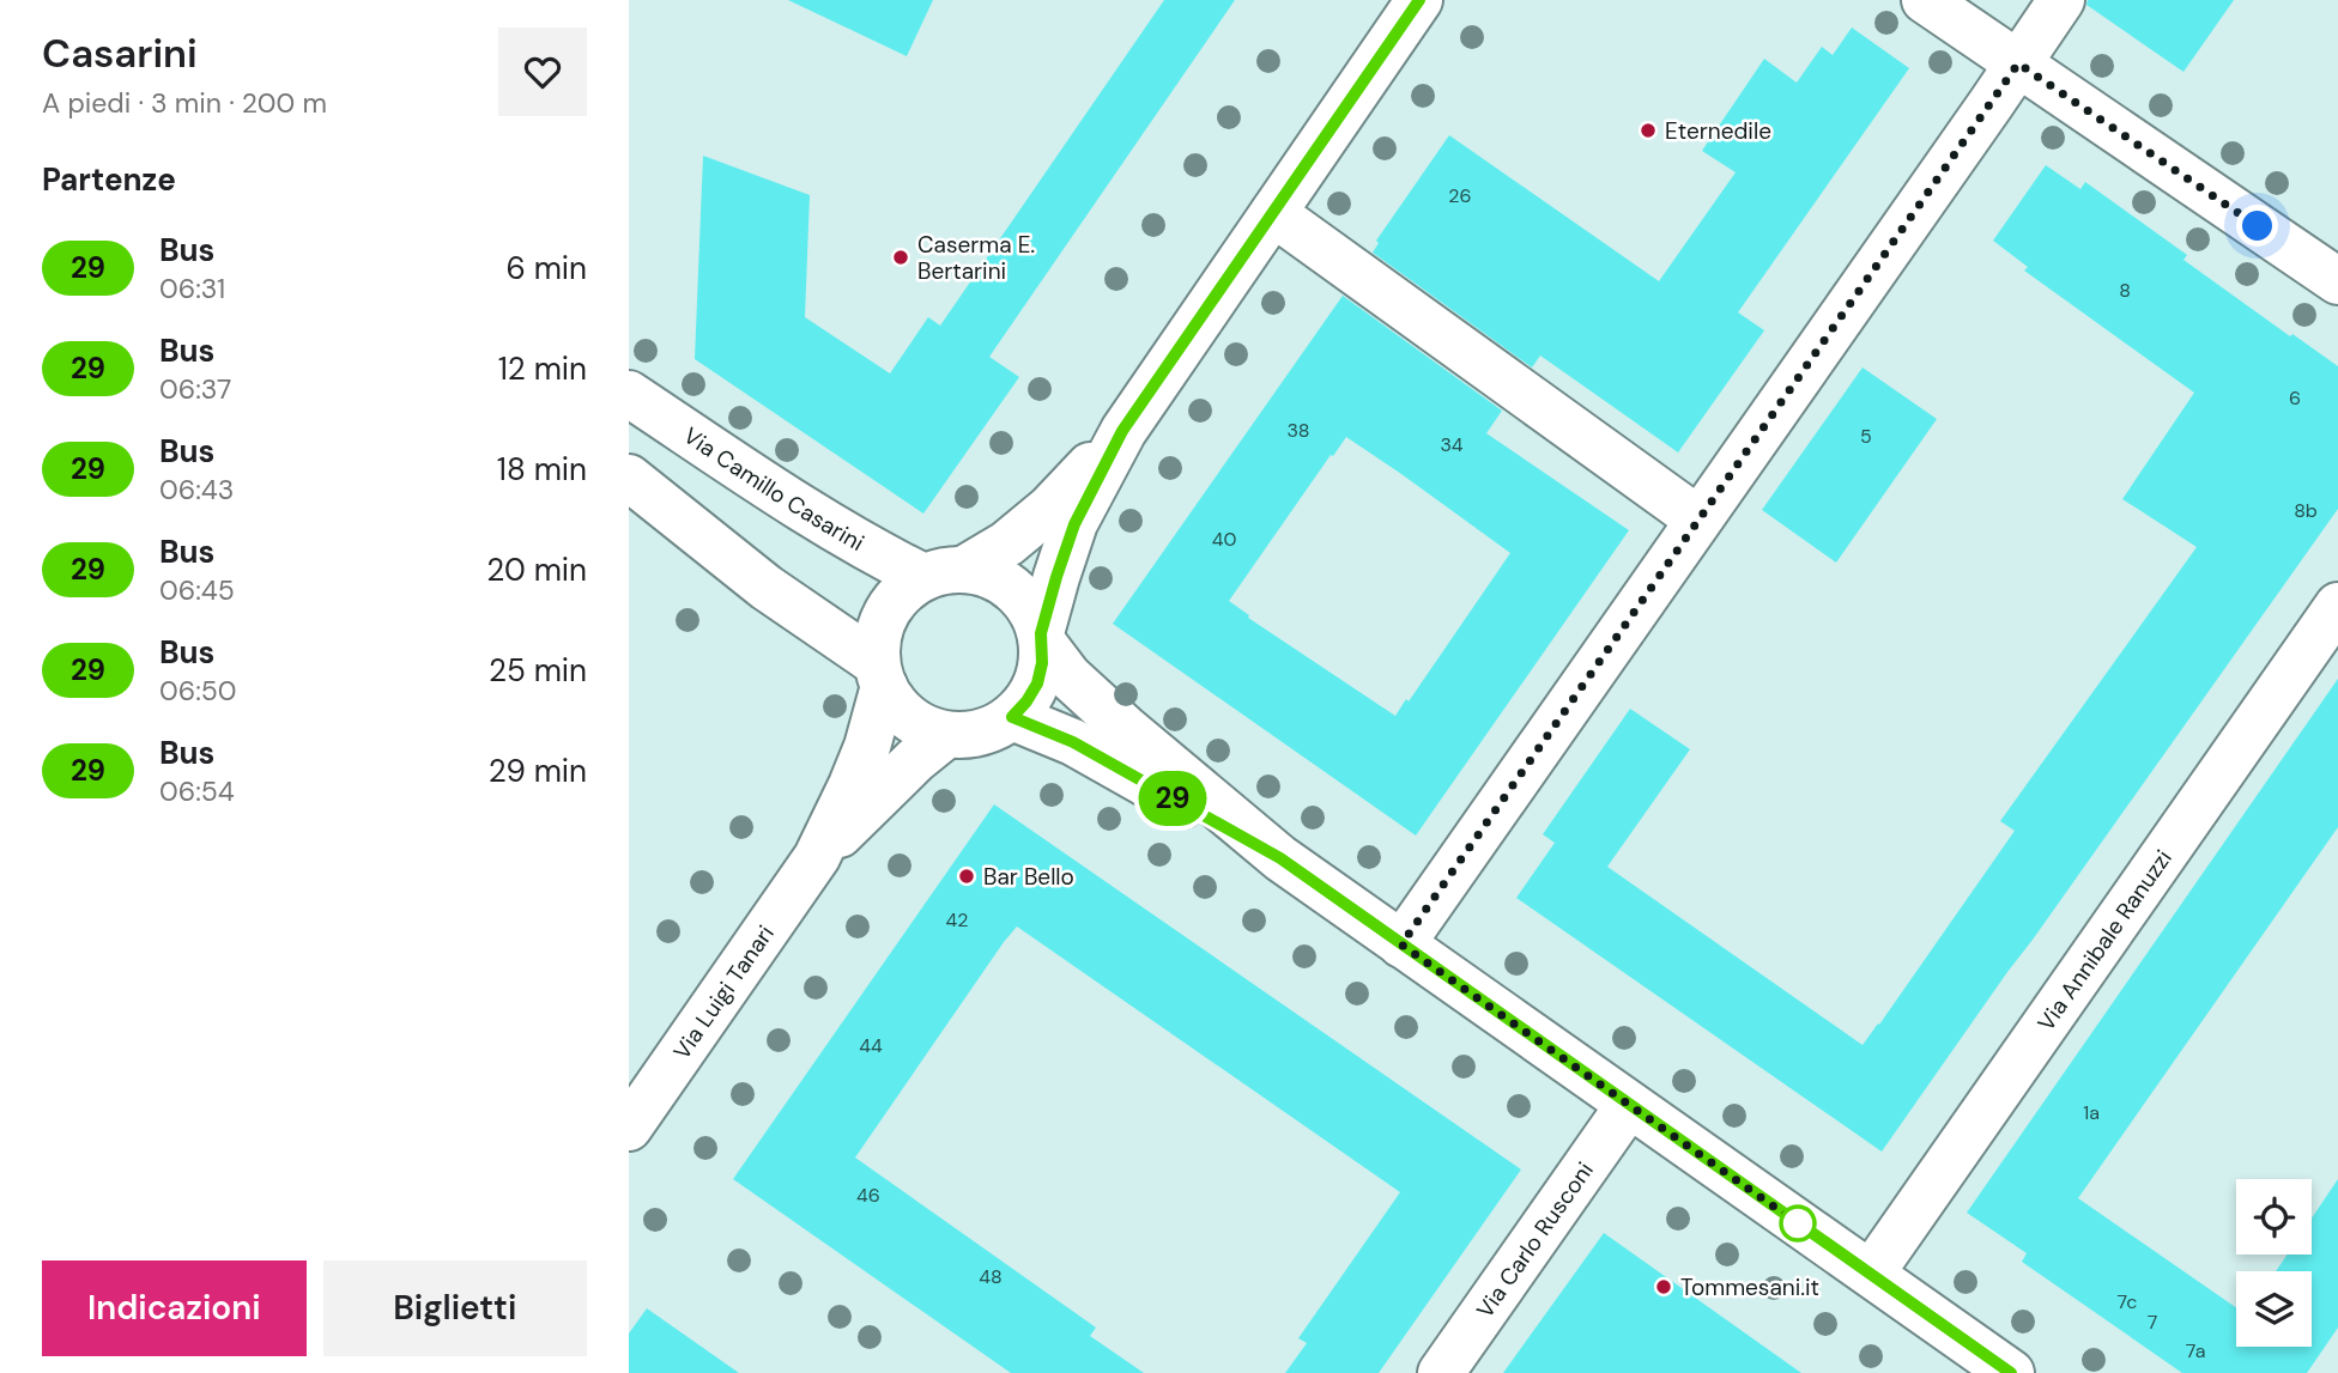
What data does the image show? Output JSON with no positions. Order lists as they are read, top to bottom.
{
  "streets": {
    "street": [
      "Via Camillo Casarini",
      "Via Annibale Ranuzzi",
      "Via Luigi Tanari",
      "Via Carlo Rusconi"
    ]
  },
  "crossings": [
    ["Via Camillo Casarini", "Via Luigi Tanari"]
  ],
  "places": [
    "Eternedile",
    "Caserma E. Bertarini",
    "Bar Bello",
    "Tommesani.it"
  ],
  "lines": ["bus line 29"],
  "house_numbers": [
    "26",
    "8",
    "6",
    "38",
    "5",
    "34",
    "8b",
    "40",
    "42",
    "44",
    "1a",
    "46",
    "48",
    "7c",
    "7",
    "7a"
  ],
  "page": {
    "heading": [
      ["Casarini", "A piedi · 3 min · 200 m"],
      "Partenze"
    ],
    "on_map": "29",
    "list": [
      {
        "mark": "29",
        "name": "Bus",
        "note": "06:31",
        "value": "6 min"
      },
      {
        "mark": "29",
        "name": "Bus",
        "note": "06:37",
        "value": "12 min"
      },
      {
        "mark": "29",
        "name": "Bus",
        "note": "06:43",
        "value": "18 min"
      },
      {
        "mark": "29",
        "name": "Bus",
        "note": "06:45",
        "value": "20 min"
      },
      {
        "mark": "29",
        "name": "Bus",
        "note": "06:50",
        "value": "25 min"
      },
      {
        "mark": "29",
        "name": "Bus",
        "note": "06:54",
        "value": "29 min"
      }
    ],
    "buttons": ["Indicazioni", "Biglietti"]
  }
}
